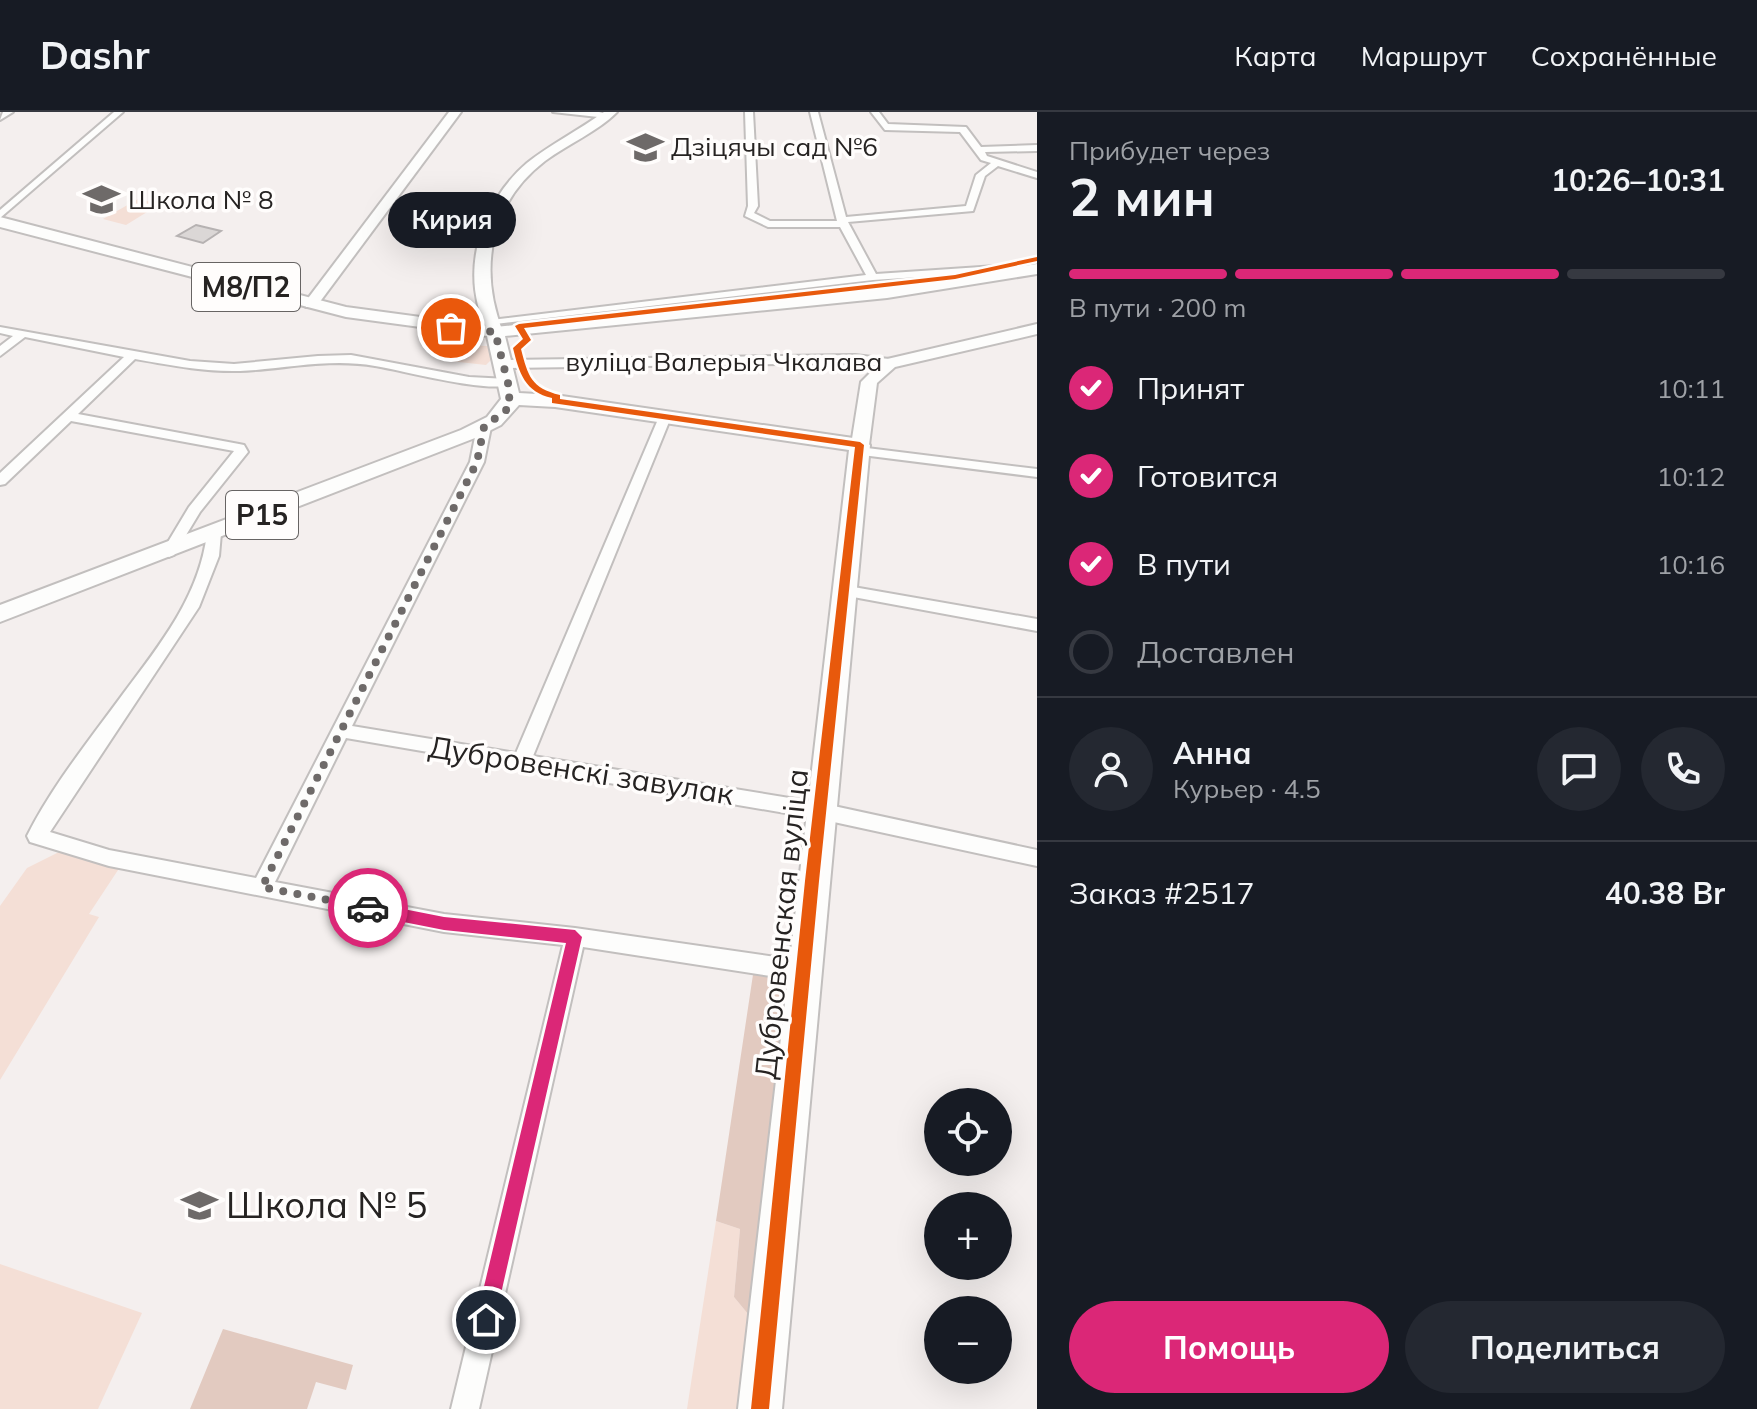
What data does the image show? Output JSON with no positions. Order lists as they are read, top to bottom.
{
  "streets": {
    "main road": [
      "М8/П2",
      "вуліца Валерыя Чкалава",
      "Р15",
      "Дубровенская вуліца"
    ],
    "street": ["Дубровенскі завулак"]
  },
  "crossings": [
    ["вуліца Валерыя Чкалава", "Дубровенская вуліца"],
    ["Дубровенскі завулак", "Дубровенская вуліца"]
  ],
  "places": {
    "school or university": ["Дзіцячы сад №6", "Школа № 8", "Школа № 5"],
    "other": ["Кирия"]
  },
  "page": {
    "header": "Dashr",
    "nav": ["Карта", "Маршрут", "Сохранённые"],
    "heading": ["2 мин", "Прибудет через", "10:26–10:31"],
    "panel": [
      "Анна",
      "Курьер · 4.5",
      "Заказ #2517",
      "40.38 Br"
    ],
    "bubble": "Кирия",
    "bar": "В пути · 200 m",
    "list": [
      ["Принят", "10:11"],
      ["Готовится", "10:12"],
      ["В пути", "10:16"],
      "Доставлен"
    ],
    "map_buttons": ["+", "−"],
    "buttons": ["Помощь", "Поделиться"]
  }
}
